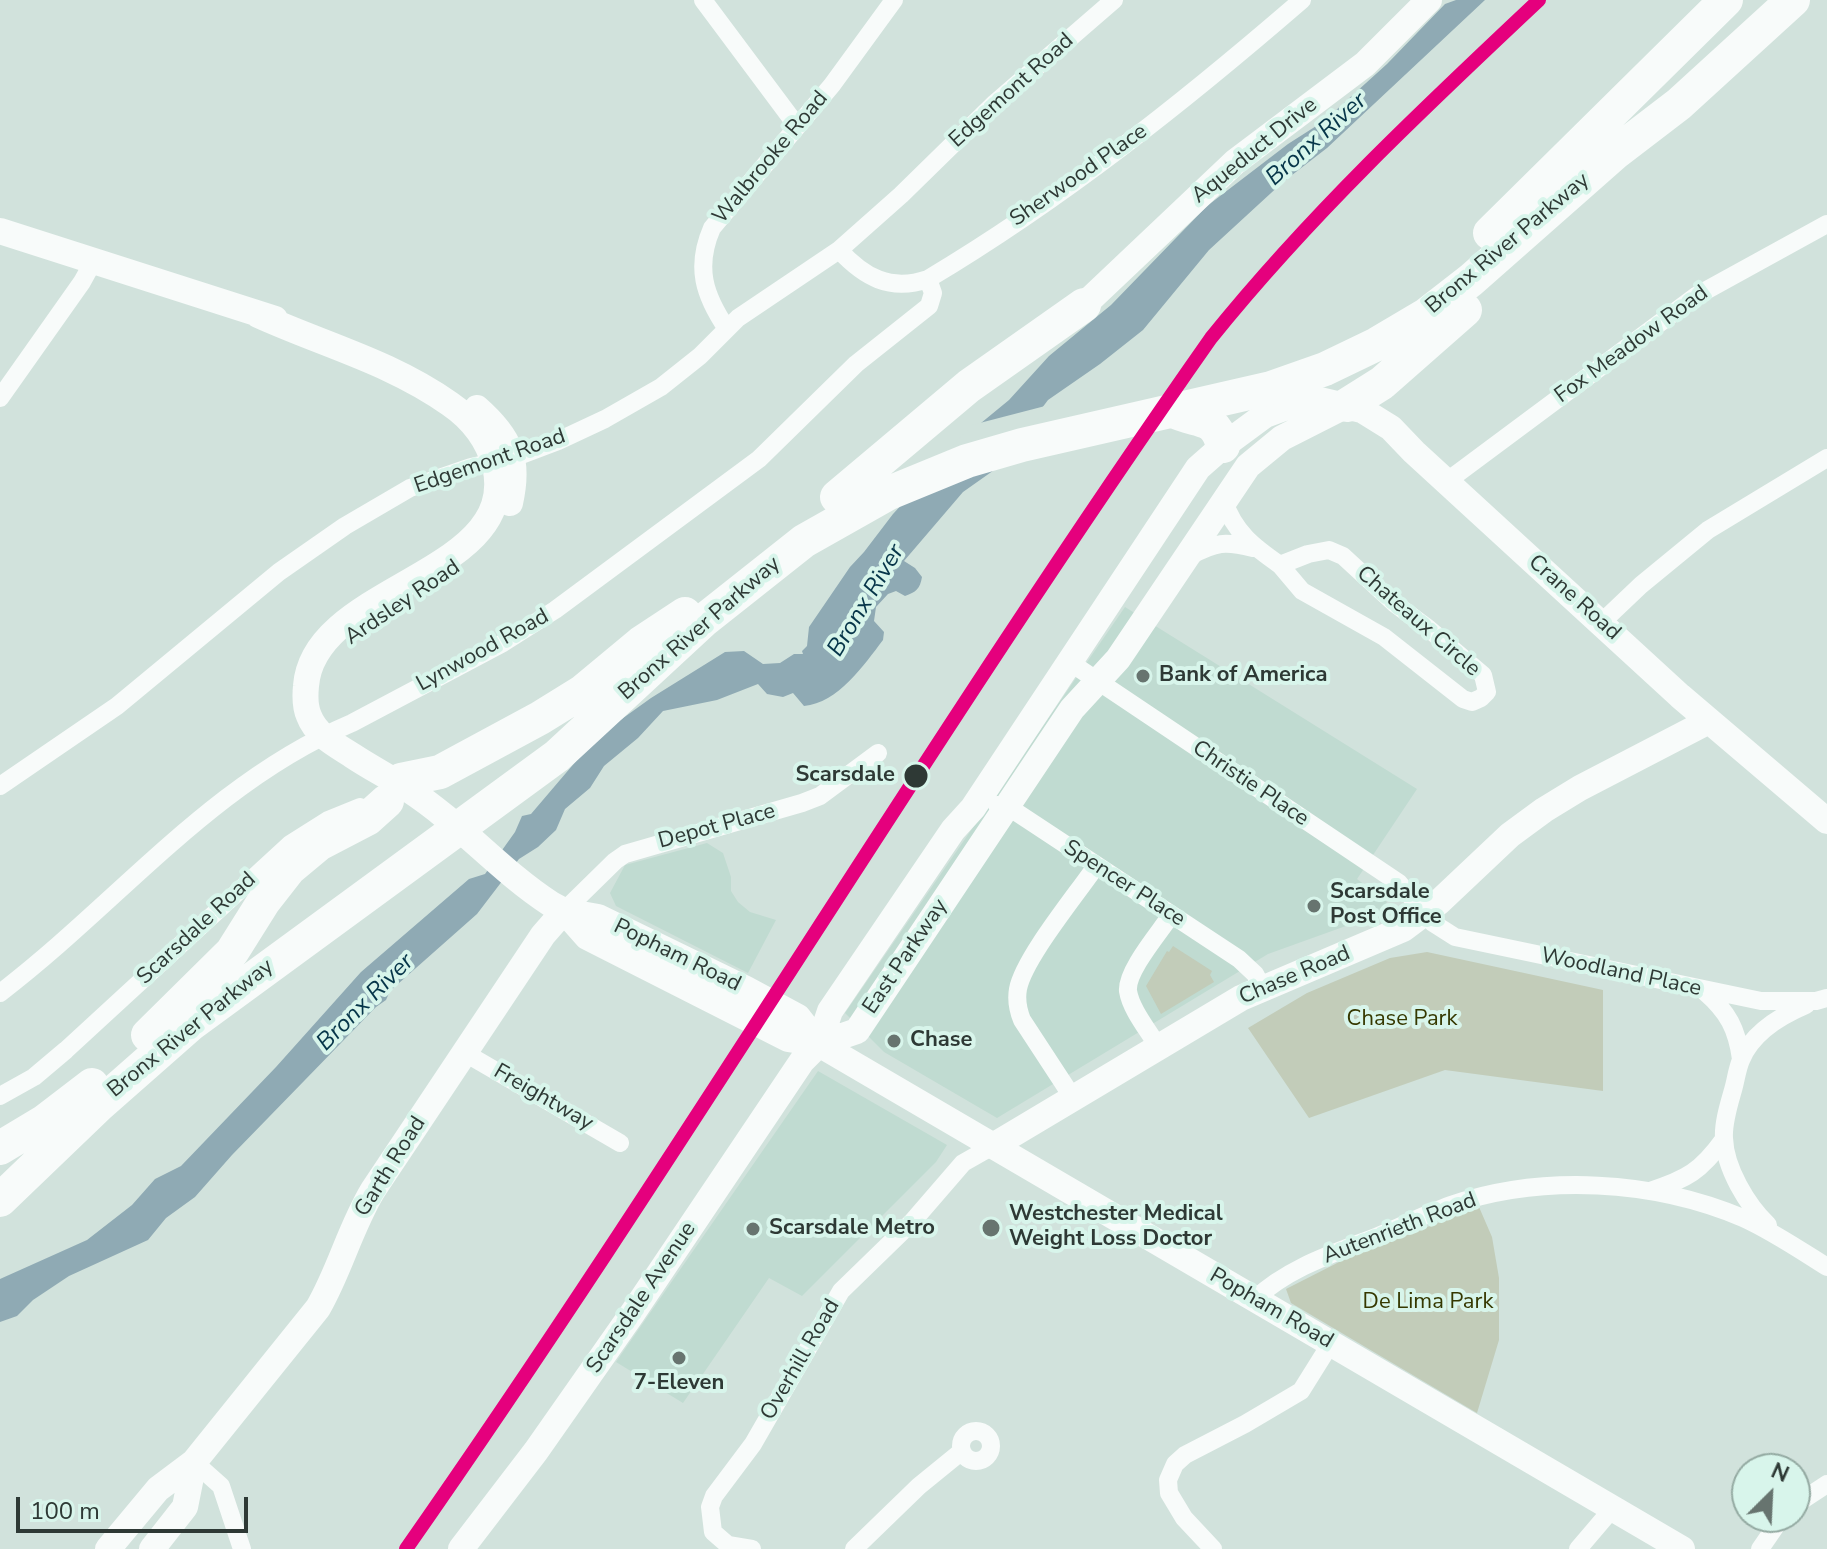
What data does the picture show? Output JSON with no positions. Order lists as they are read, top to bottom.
{
  "streets": {
    "highway": ["Bronx River Parkway"],
    "street": [
      "Edgemont Road",
      "Aqueduct Drive",
      "Walbrooke Road",
      "Sherwood Place",
      "Fox Meadow Road",
      "Crane Road",
      "Ardsley Road",
      "Chateaux Circle",
      "Lynwood Road",
      "Christie Place",
      "Depot Place",
      "Spencer Place",
      "Scarsdale Road",
      "Popham Road",
      "East Parkway",
      "Woodland Place",
      "Chase Road",
      "Freightway",
      "Garth Road",
      "Autenrieth Road",
      "Scarsdale Avenue",
      "Overhill Road"
    ]
  },
  "crossings": [
    ["Edgemont Road", "Walbrooke Road"],
    ["Edgemont Road", "Sherwood Place"],
    ["Edgemont Road", "Ardsley Road"],
    ["Sherwood Place", "Lynwood Road"],
    ["Fox Meadow Road", "Crane Road"],
    ["Crane Road", "East Parkway"],
    ["Crane Road", "Chase Road"],
    ["Ardsley Road", "Lynwood Road"],
    ["Ardsley Road", "Scarsdale Road"],
    ["Ardsley Road", "Popham Road"],
    ["Chateaux Circle", "East Parkway"],
    ["Christie Place", "East Parkway"],
    ["Christie Place", "Woodland Place"],
    ["Christie Place", "Chase Road"],
    ["Depot Place", "Popham Road"],
    ["Depot Place", "Garth Road"],
    ["Spencer Place", "East Parkway"],
    ["Spencer Place", "Chase Road"],
    ["Scarsdale Road", "Popham Road"],
    ["Popham Road", "East Parkway"],
    ["Popham Road", "Chase Road"],
    ["Popham Road", "Garth Road"],
    ["Popham Road", "Autenrieth Road"],
    ["Popham Road", "Scarsdale Avenue"],
    ["Popham Road", "Overhill Road"],
    ["East Parkway", "Scarsdale Avenue"],
    ["Woodland Place", "Chase Road"],
    ["Chase Road", "Overhill Road"],
    ["Freightway", "Garth Road"]
  ],
  "water": ["Bronx River"],
  "parks": ["Chase Park", "De Lima Park"],
  "places": [
    "Bank of America",
    "Scarsdale",
    "Scarsdale Post Office",
    "Chase",
    "Westchester Medical Weight Loss Doctor",
    "Scarsdale Metro",
    "7-Eleven"
  ],
  "scale_bar": "100 m",
  "north": "top right"
}
